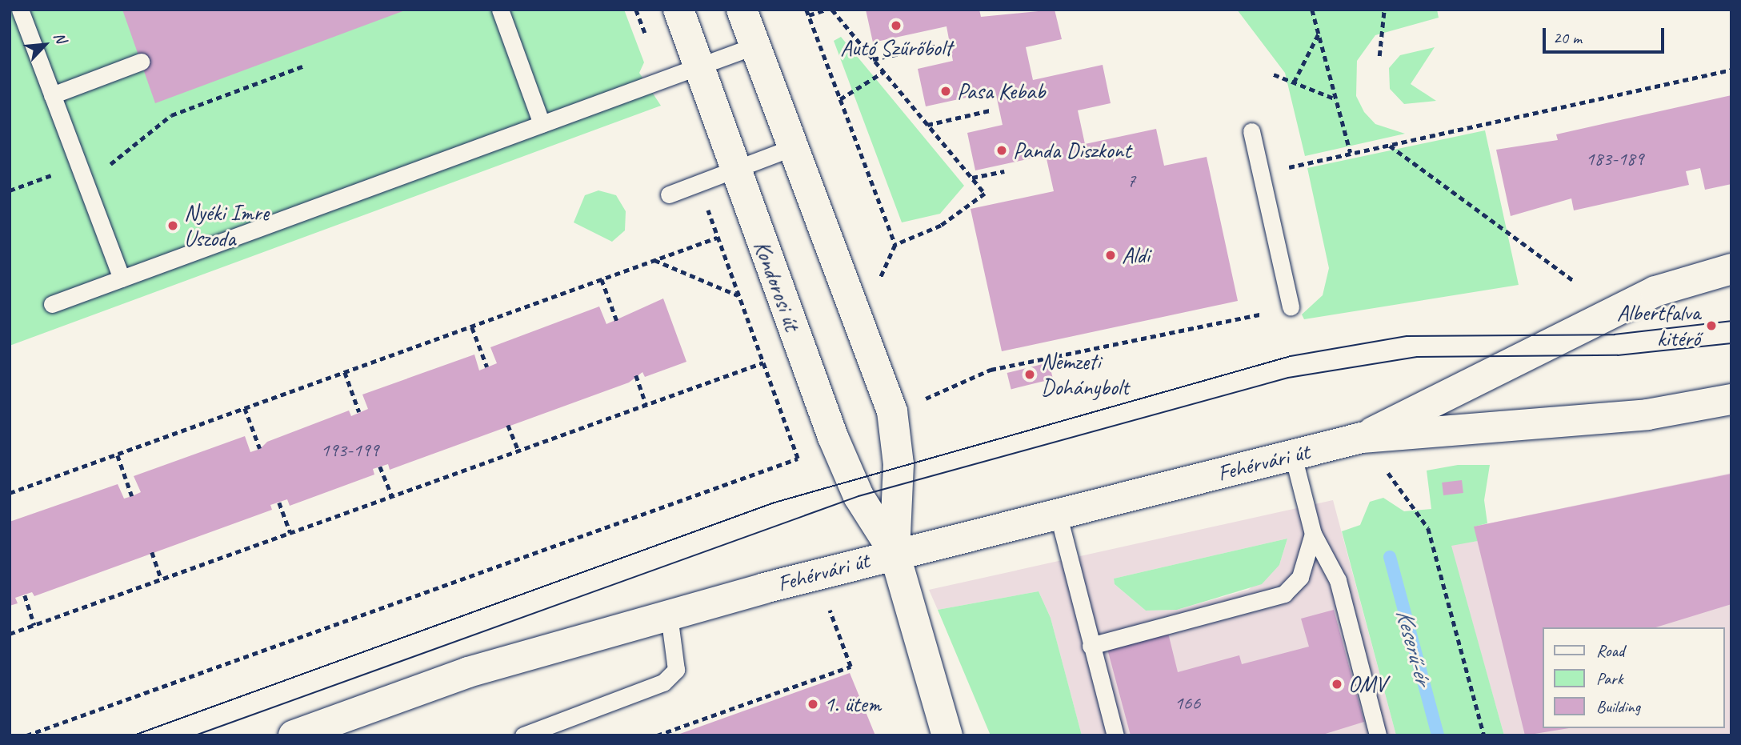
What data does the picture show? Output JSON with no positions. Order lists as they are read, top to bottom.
{
  "streets": {
    "street": ["Kondorosi út", "Fehérvári út"]
  },
  "crossings": [
    ["Kondorosi út", "Fehérvári út"]
  ],
  "water": ["Keserű-ér"],
  "places": [
    "Autó Szűrőbolt",
    "Pasa Kebab",
    "Panda Diszkont",
    "Nyéki Imre Uszoda",
    "Aldi",
    "Albertfalva kitérő",
    "Nemzeti Dohánybolt",
    "OMV",
    "1. ütem"
  ],
  "house_numbers": [
    "183-189",
    "7",
    "193-199",
    "166"
  ],
  "legend": ["Road", "Park", "Building"],
  "scale_bar": "20 m",
  "north": "top right"
}
